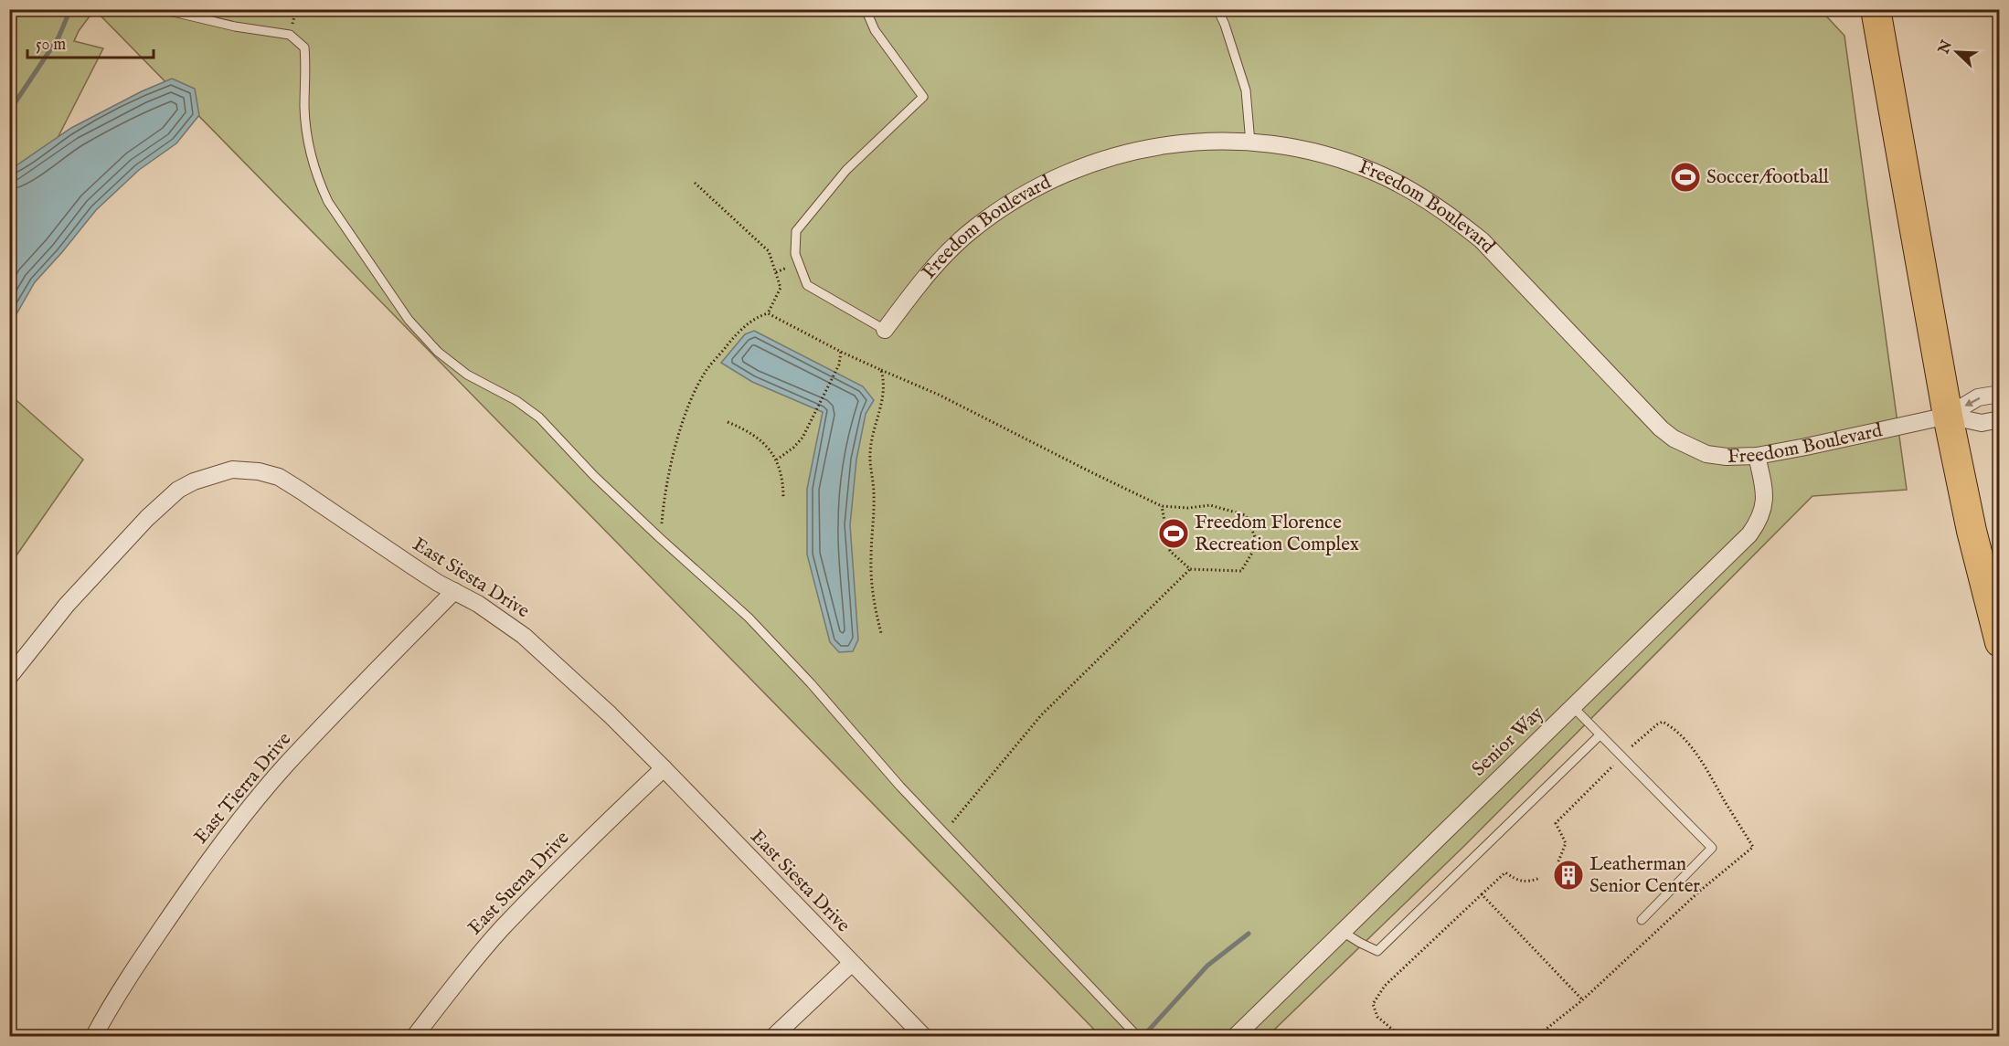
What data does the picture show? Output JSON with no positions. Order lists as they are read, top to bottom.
{
  "streets": {
    "street": [
      "Freedom Boulevard",
      "East Siesta Drive",
      "Senior Way",
      "East Tierra Drive",
      "East Suena Drive"
    ]
  },
  "crossings": [
    ["Freedom Boulevard", "Senior Way"],
    ["East Siesta Drive", "East Tierra Drive"],
    ["East Siesta Drive", "East Suena Drive"]
  ],
  "places": {
    "sports": ["Soccer/football", "Freedom Florence Recreation Complex"],
    "building": ["Leatherman Senior Center"]
  },
  "scale_bar": "50 m",
  "north": "top left"
}
